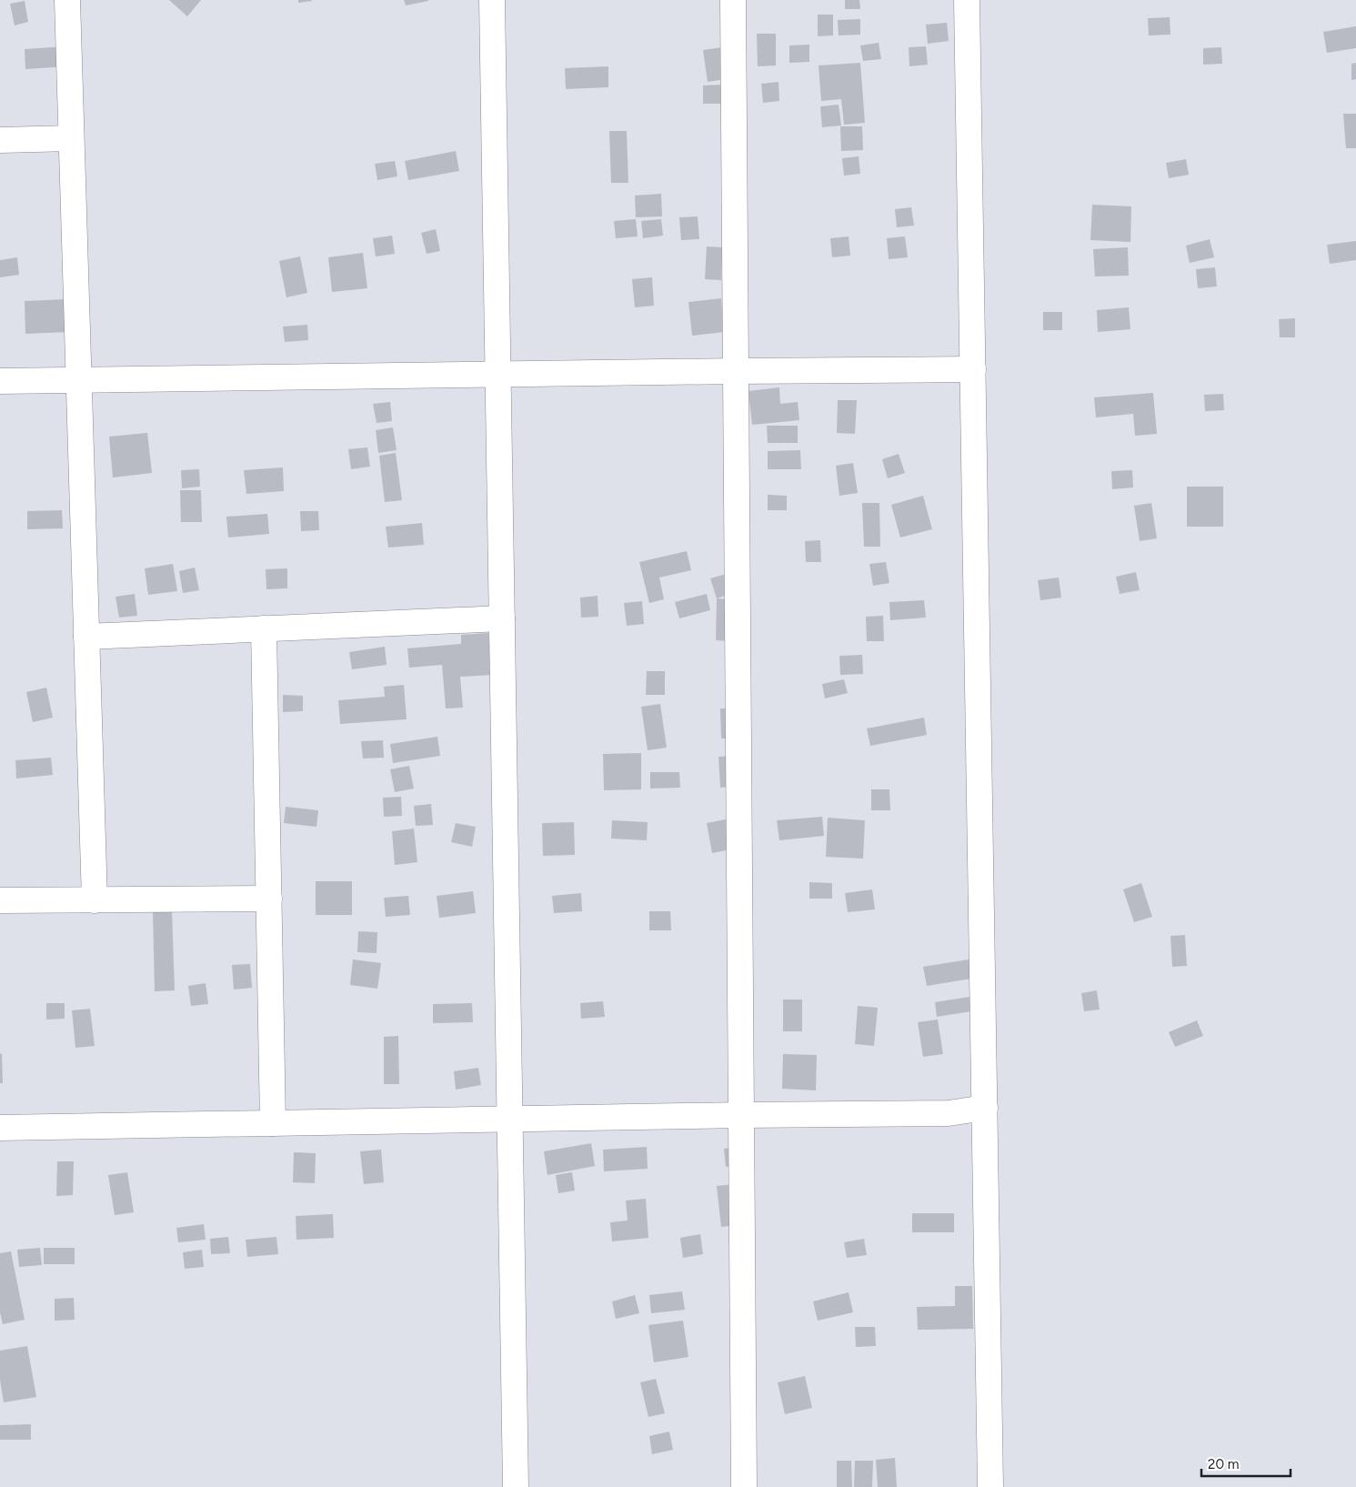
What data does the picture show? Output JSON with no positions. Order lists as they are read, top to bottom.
{
  "scale_bar": "20 m"
}
